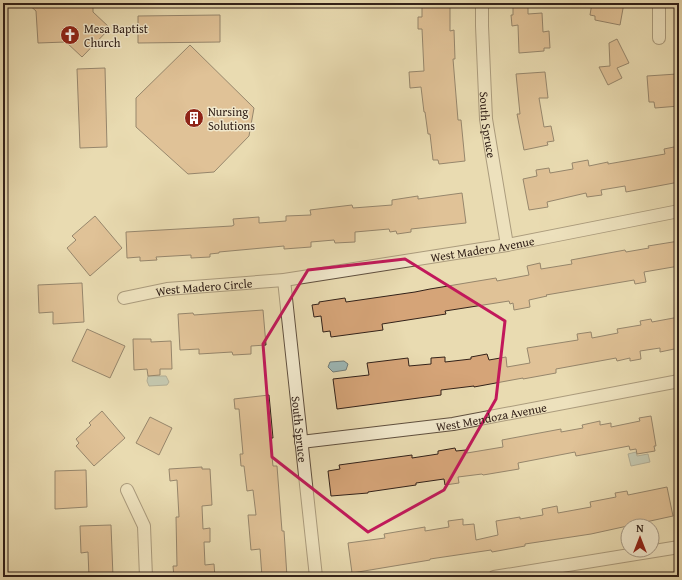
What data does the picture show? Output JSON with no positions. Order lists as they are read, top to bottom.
{
  "streets": {
    "street": [
      "South Spruce",
      "West Madero Avenue",
      "West Madero Circle",
      "West Mendoza Avenue"
    ]
  },
  "crossings": [
    ["South Spruce", "West Madero Avenue"],
    ["South Spruce", "West Madero Circle"],
    ["South Spruce", "West Mendoza Avenue"],
    ["West Madero Avenue", "West Madero Circle"]
  ],
  "places": {
    "church": ["Mesa Baptist Church"],
    "building": ["Nursing Solutions"]
  },
  "north": "top"
}
